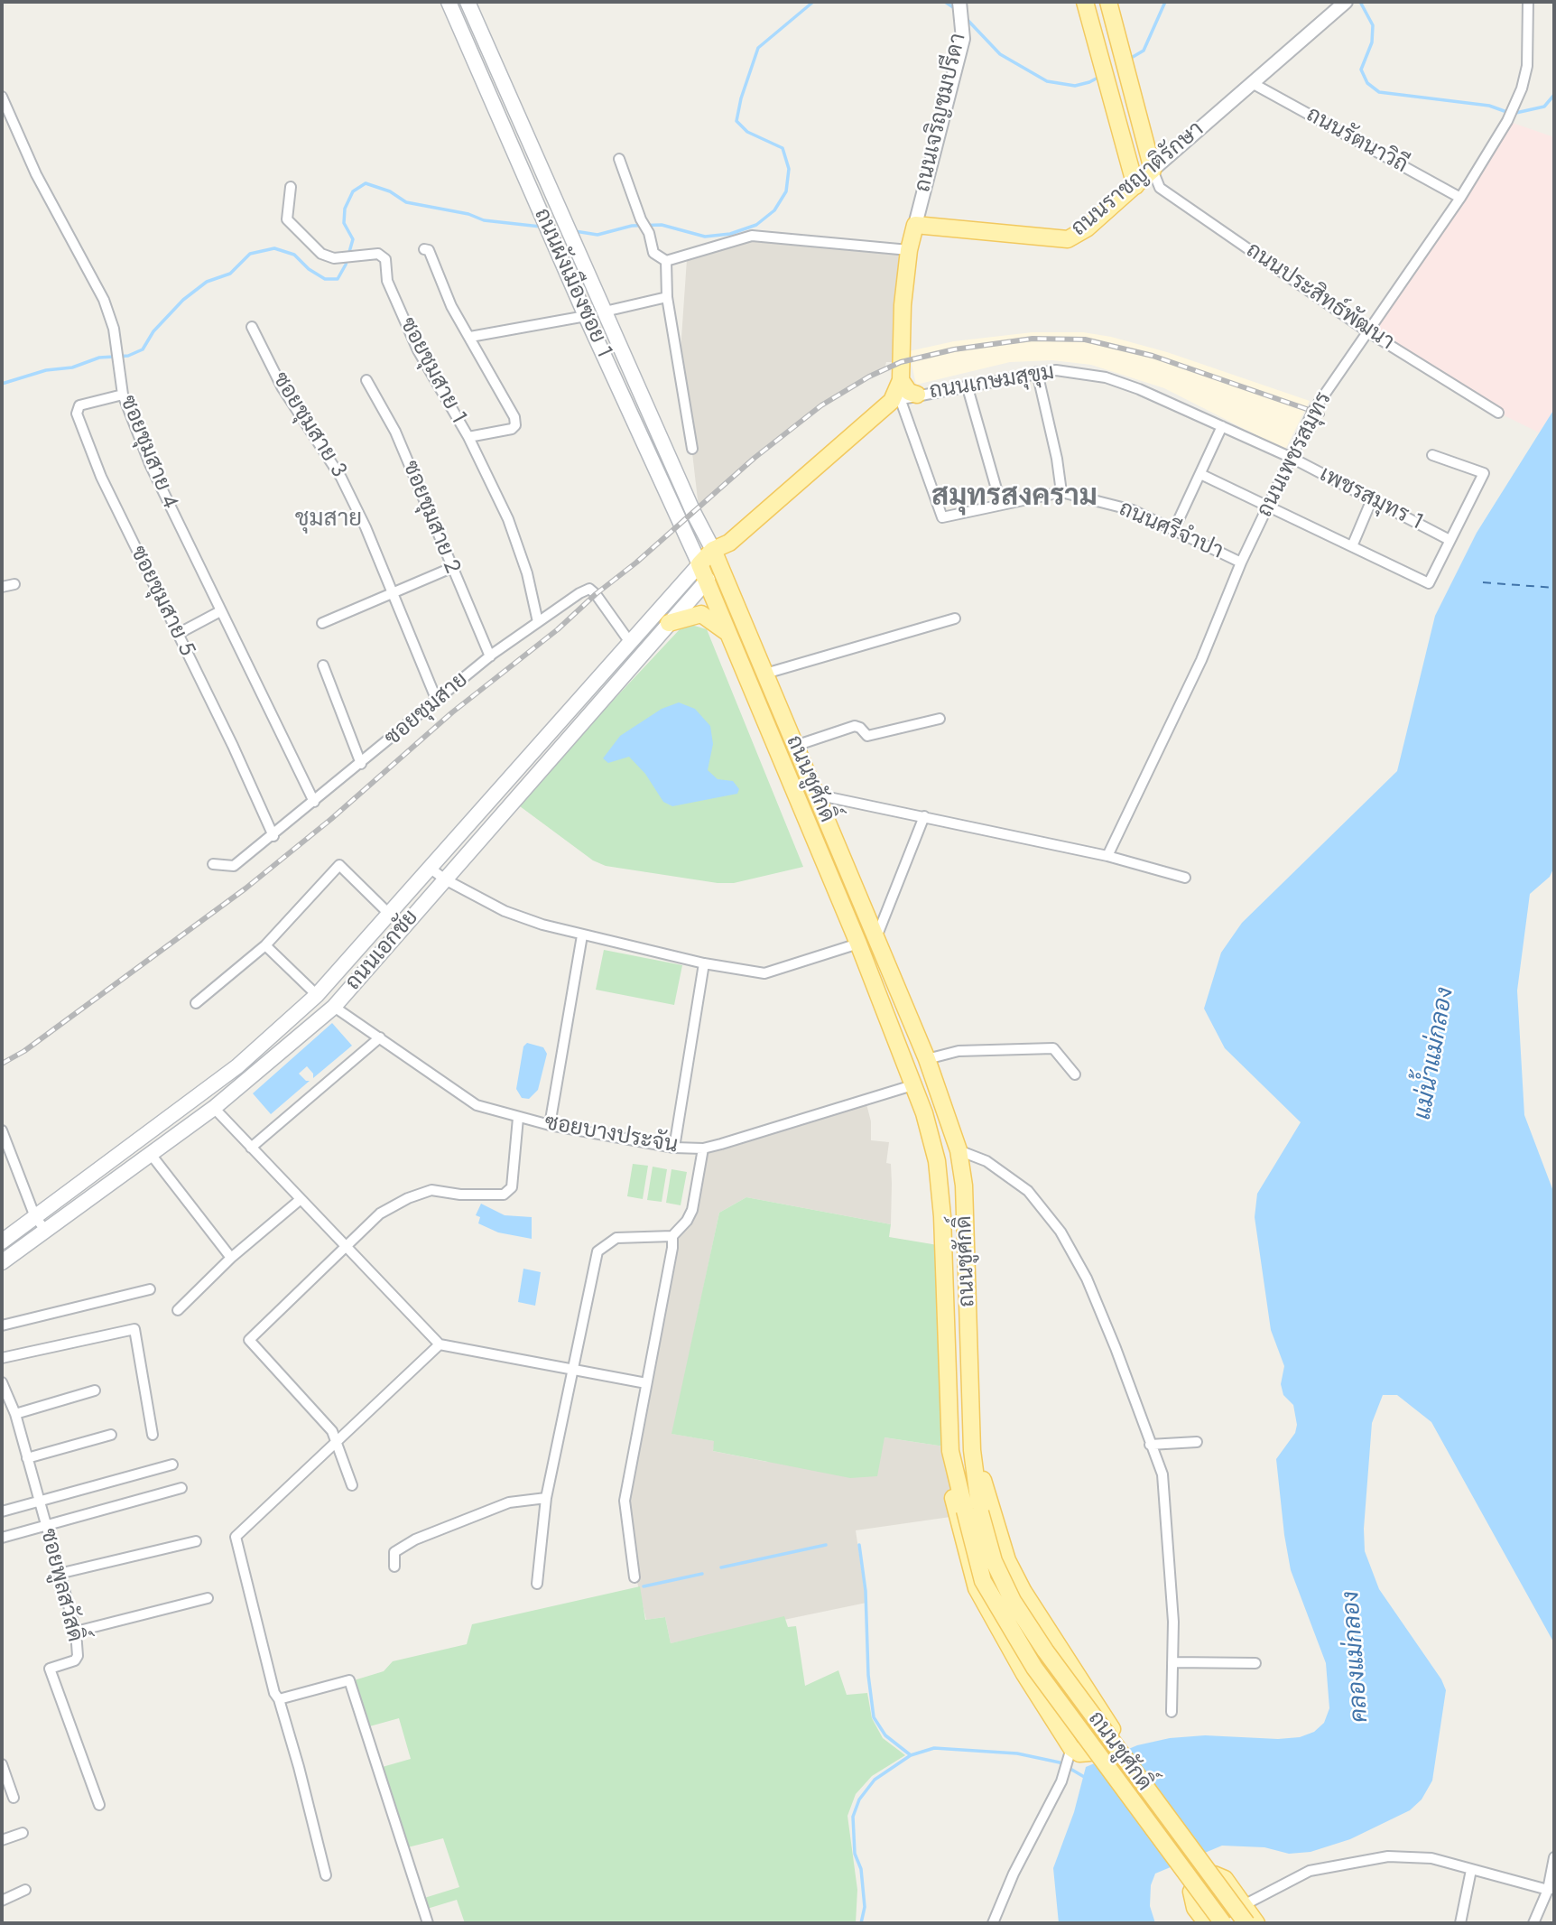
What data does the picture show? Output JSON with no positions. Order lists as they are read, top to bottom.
{
  "streets": {
    "main road": [
      "ถนนราชญาติรักษา",
      "ถนนผังเมืองซอย 1",
      "ถนนเกษมสุขุม",
      "ถนนชูศักดิ์",
      "ถนนเอกชัย"
    ],
    "street": [
      "ถนนเจริญชมปรีดา",
      "ถนนรัตนาวิถี",
      "ถนนประสิทธ์พัฒนา",
      "ซอยชุมสาย 1",
      "ซอยชุมสาย 3",
      "ซอยชุมสาย 4",
      "ถนนเพชรสมุทร",
      "เพชรสมุทร 1",
      "ซอยชุมสาย 2",
      "ถนนศรีจำปา",
      "ซอยชุมสาย 5",
      "ซอยชุมสาย",
      "ซอยบางประจัน",
      "ซอยพูลสวัสดิ์"
    ]
  },
  "crossings": [
    ["ถนนเจริญชมปรีดา", "ถนนราชญาติรักษา"],
    ["ถนนรัตนาวิถี", "ถนนราชญาติรักษา"],
    ["ถนนรัตนาวิถี", "ถนนเพชรสมุทร"],
    ["ถนนราชญาติรักษา", "ถนนประสิทธ์พัฒนา"],
    ["ถนนผังเมืองซอย 1", "ถนนเกษมสุขุม"],
    ["ถนนผังเมืองซอย 1", "ถนนชูศักดิ์"],
    ["ถนนผังเมืองซอย 1", "ถนนเอกชัย"],
    ["ถนนประสิทธ์พัฒนา", "ถนนเพชรสมุทร"],
    ["ซอยชุมสาย 1", "ซอยชุมสาย"],
    ["ถนนเกษมสุขุม", "ถนนเพชรสมุทร"],
    ["ถนนเกษมสุขุม", "เพชรสมุทร 1"],
    ["ถนนเกษมสุขุม", "ถนนศรีจำปา"],
    ["ถนนเกษมสุขุม", "ถนนชูศักดิ์"],
    ["ซอยชุมสาย 3", "ซอยชุมสาย"],
    ["ซอยชุมสาย 4", "ซอยชุมสาย 5"],
    ["ซอยชุมสาย 4", "ซอยชุมสาย"],
    ["ถนนเพชรสมุทร", "เพชรสมุทร 1"],
    ["ถนนเพชรสมุทร", "ถนนศรีจำปา"],
    ["ซอยชุมสาย 2", "ซอยชุมสาย"],
    ["ซอยชุมสาย 5", "ซอยชุมสาย"],
    ["ซอยชุมสาย", "ถนนเอกชัย"],
    ["ถนนชูศักดิ์", "ถนนเอกชัย"],
    ["ถนนชูศักดิ์", "ซอยบางประจัน"],
    ["ถนนเอกชัย", "ซอยบางประจัน"]
  ],
  "districts": ["สมุทรสงคราม", "ชุมสาย"],
  "water": ["แม่น้ำแม่กลอง", "คลองแม่กลอง"]
}
